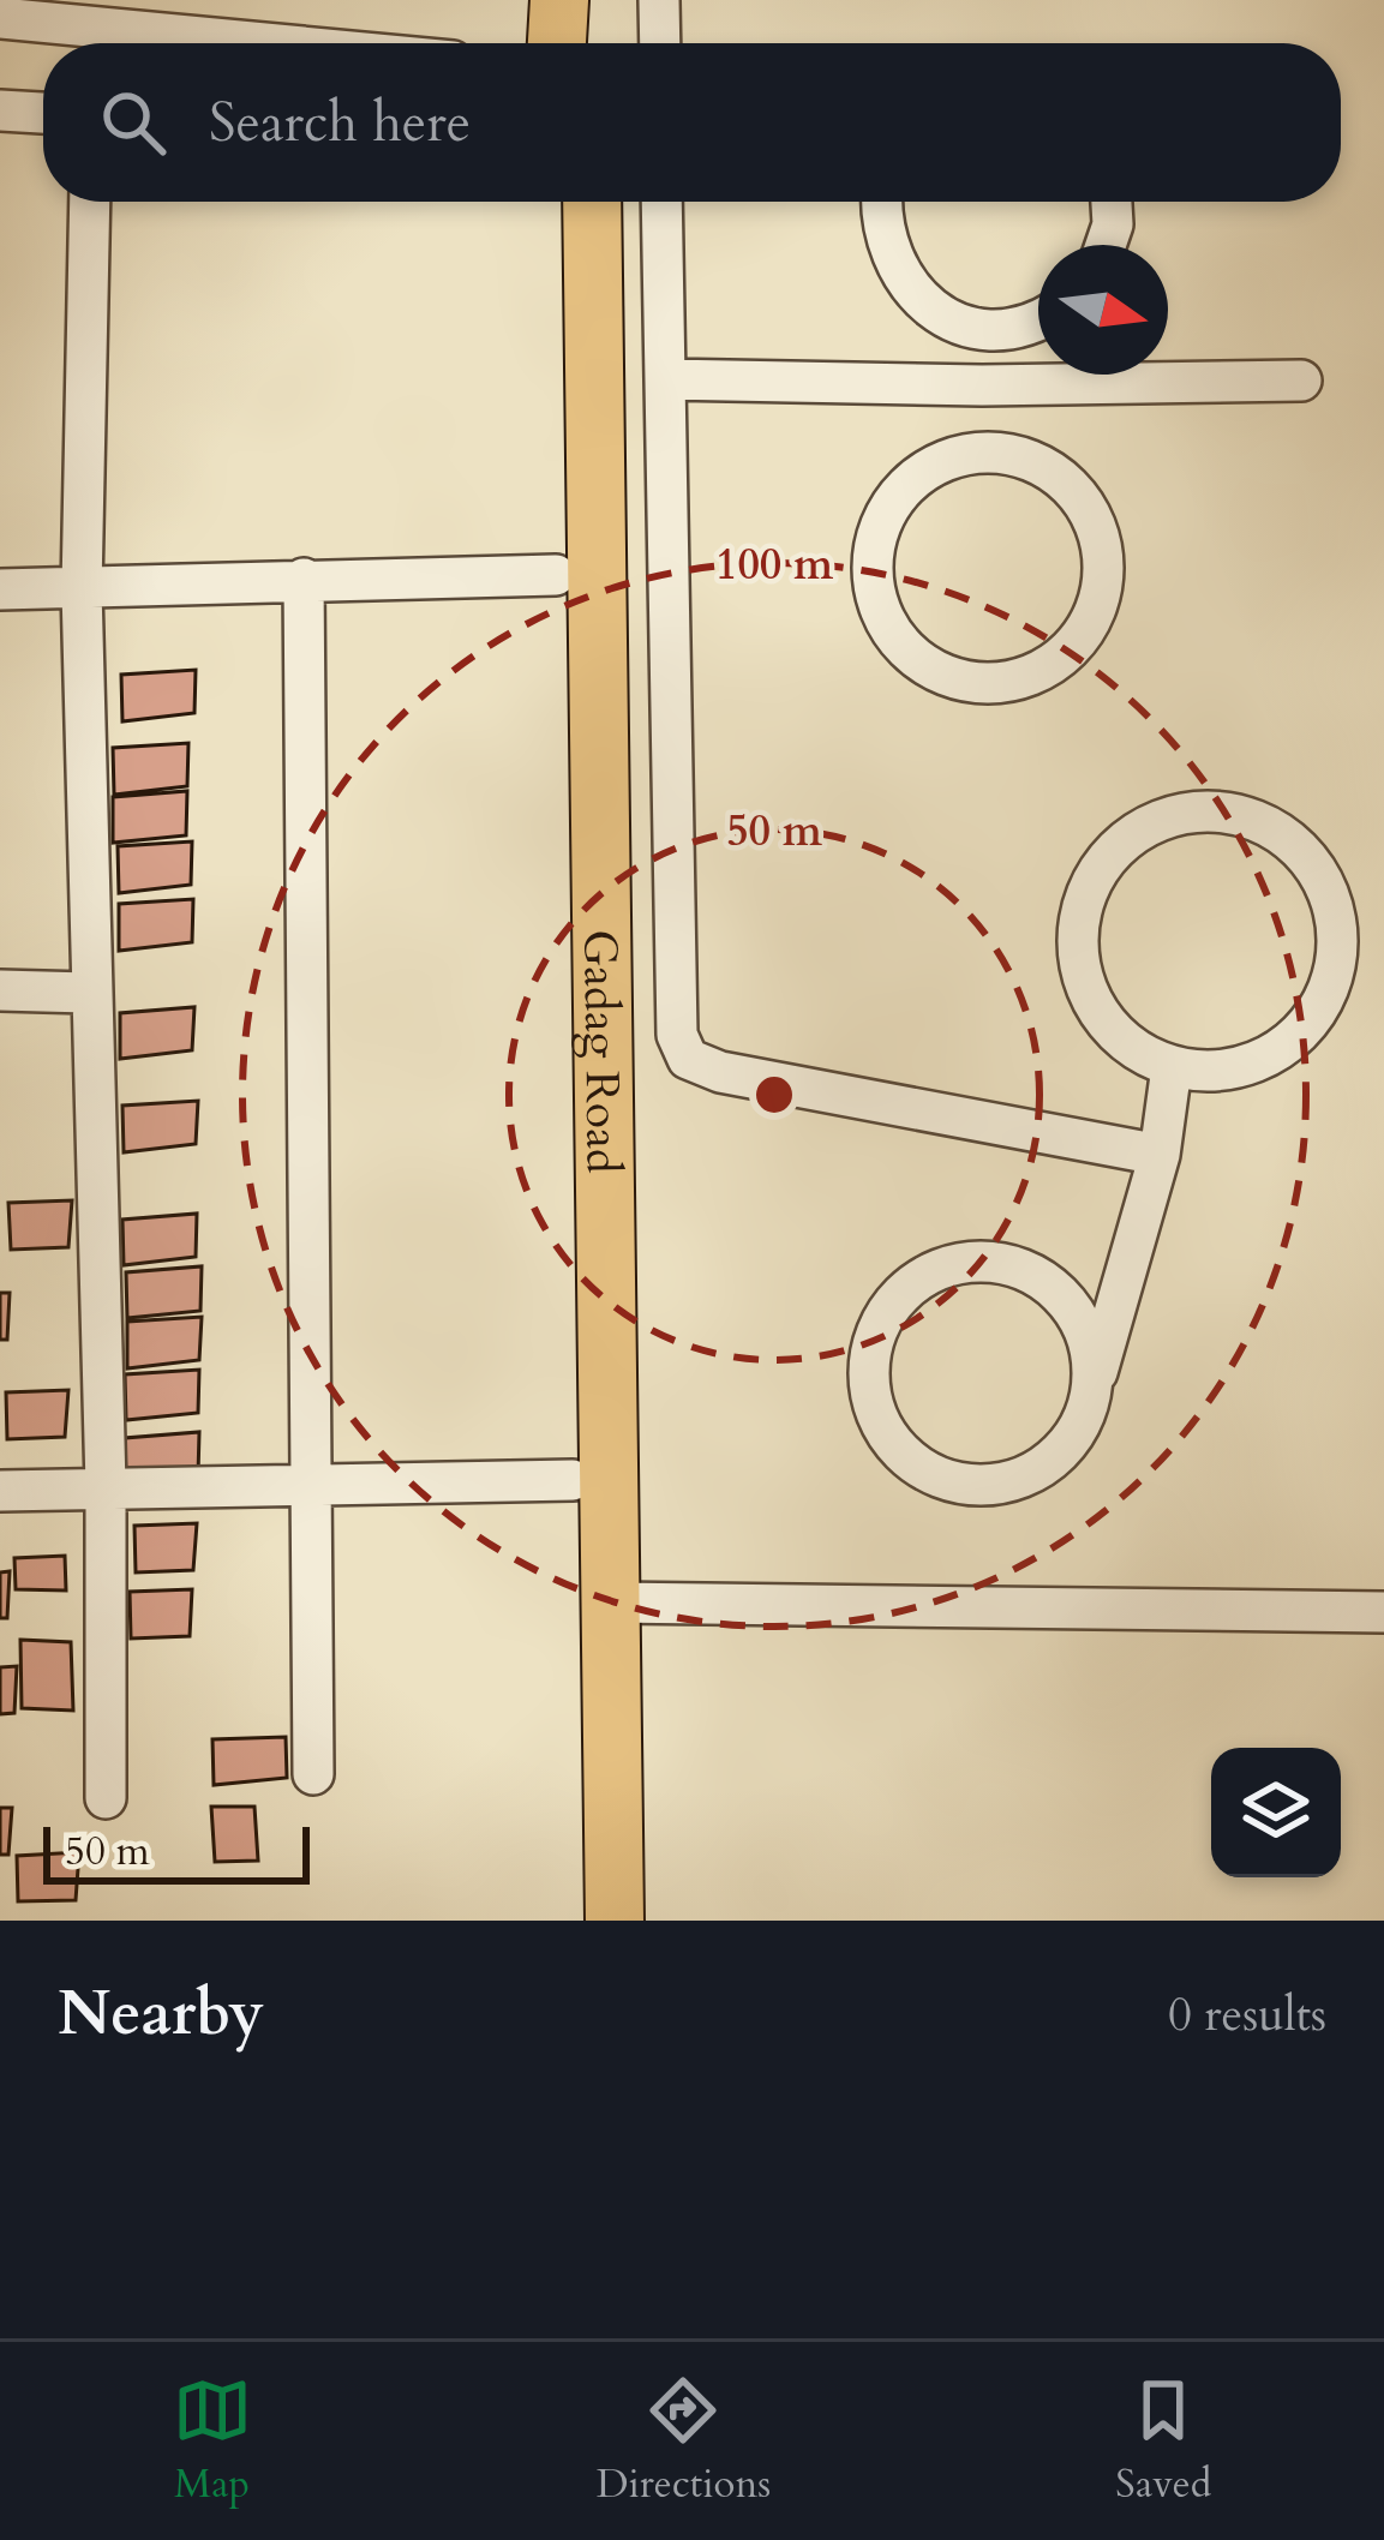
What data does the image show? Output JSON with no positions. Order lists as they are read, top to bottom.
{
  "streets": {
    "highway": ["Gadag Road"]
  },
  "scale_bar": "50 m",
  "north": "right",
  "page": {
    "search": "Search here",
    "scale": "50 m",
    "heading": ["Nearby", "0 results"],
    "nav": ["Map", "Directions", "Saved"]
  },
  "rings": ["100 m", "50 m"]
}
